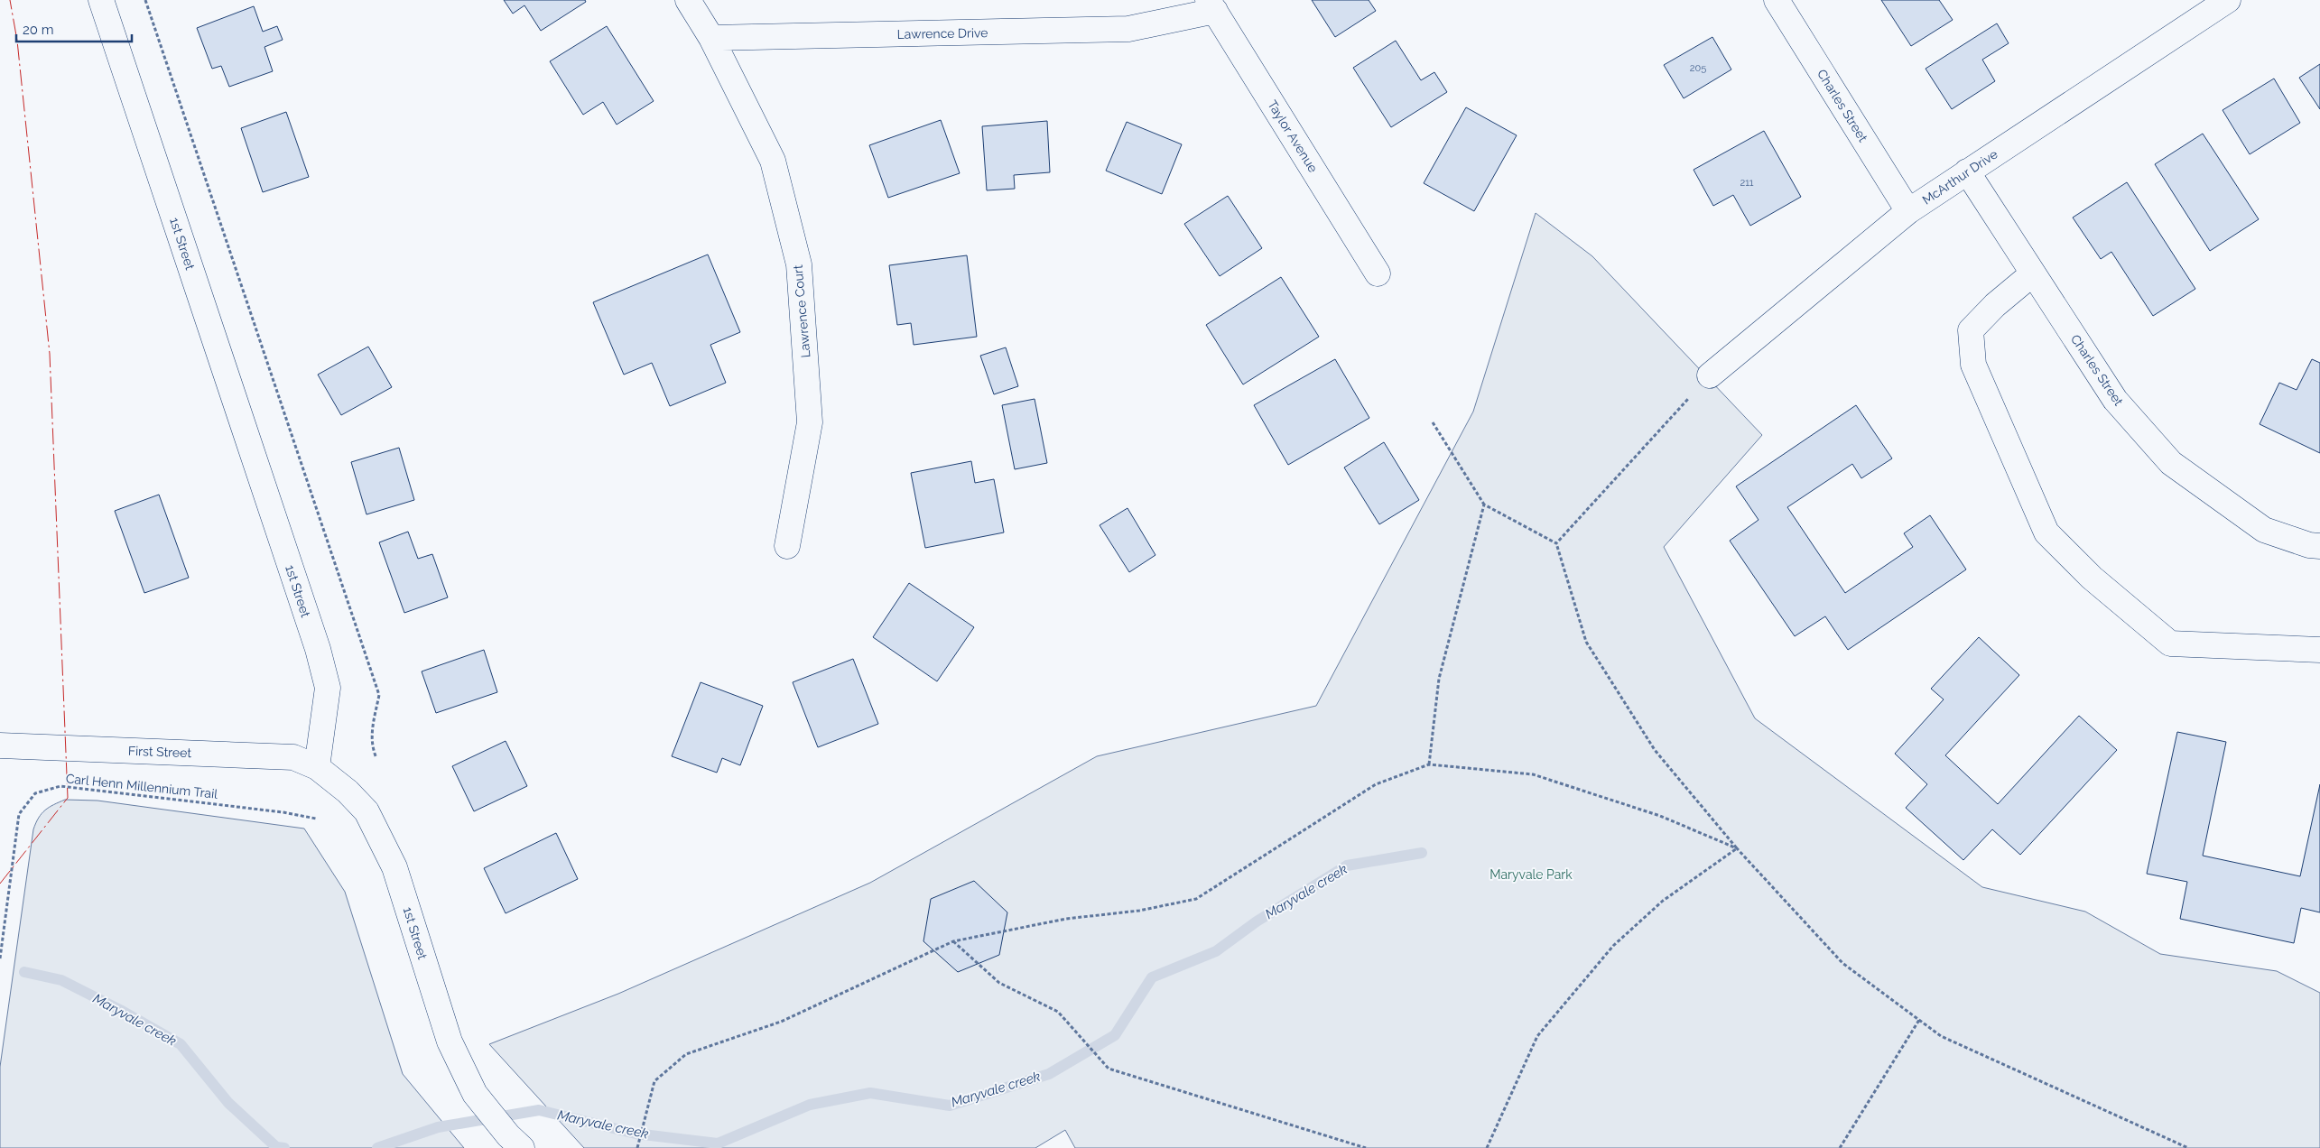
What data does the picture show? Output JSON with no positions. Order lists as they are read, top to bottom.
{
  "streets": {
    "street": [
      "Lawrence Drive",
      "Charles Street",
      "Taylor Avenue",
      "McArthur Drive",
      "1st Street",
      "Lawrence Court",
      "First Street"
    ],
    "path": ["Carl Henn Millennium Trail"]
  },
  "crossings": [
    ["Lawrence Drive", "Taylor Avenue"],
    ["Lawrence Drive", "Lawrence Court"],
    ["Charles Street", "McArthur Drive"],
    ["1st Street", "First Street"]
  ],
  "water": ["Maryvale creek"],
  "parks": ["Maryvale Park"],
  "house_numbers": ["205", "211"],
  "scale_bar": "20 m"
}
